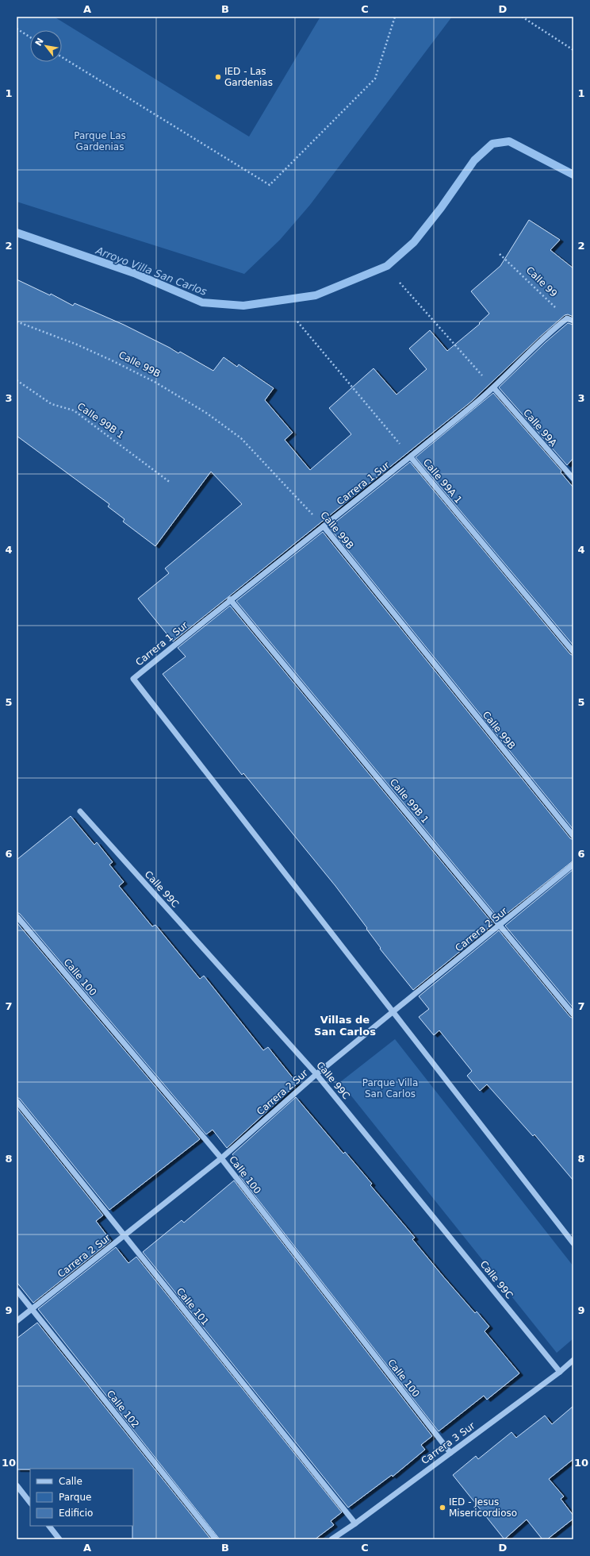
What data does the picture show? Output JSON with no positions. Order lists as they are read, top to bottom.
{
  "streets": {
    "street": [
      "Calle 99B",
      "Calle 99B 1",
      "Calle 99A",
      "Calle 99A 1",
      "Carrera 1 Sur",
      "Calle 99C",
      "Carrera 2 Sur",
      "Calle 100",
      "Calle 101",
      "Calle 102",
      "Carrera 3 Sur"
    ],
    "path": ["Calle 99"]
  },
  "crossings": [
    ["Calle 99", "Carrera 1 Sur"],
    ["Calle 99B", "Carrera 1 Sur"],
    ["Calle 99B 1", "Carrera 1 Sur"],
    ["Calle 99B 1", "Carrera 2 Sur"],
    ["Calle 99A", "Carrera 1 Sur"],
    ["Calle 99A 1", "Carrera 1 Sur"],
    ["Carrera 1 Sur", "Carrera 2 Sur"],
    ["Calle 99C", "Carrera 2 Sur"],
    ["Calle 99C", "Carrera 3 Sur"],
    ["Carrera 2 Sur", "Calle 100"],
    ["Carrera 2 Sur", "Calle 101"],
    ["Carrera 2 Sur", "Calle 102"],
    ["Calle 100", "Carrera 3 Sur"],
    ["Calle 101", "Carrera 3 Sur"]
  ],
  "districts": ["Villas de San Carlos"],
  "water": ["Arroyo Villa San Carlos"],
  "parks": ["Parque Las Gardenias", "Parque Villa San Carlos"],
  "places": ["IED - Las Gardenias", "IED - Jesus Misericordioso"],
  "legend": ["Calle", "Parque", "Edificio"],
  "north": "top left",
  "grid": {
    "columns": [
      "A",
      "B",
      "C",
      "D"
    ],
    "rows": [
      "1",
      "2",
      "3",
      "4",
      "5",
      "6",
      "7",
      "8",
      "9",
      "10"
    ]
  }
}
